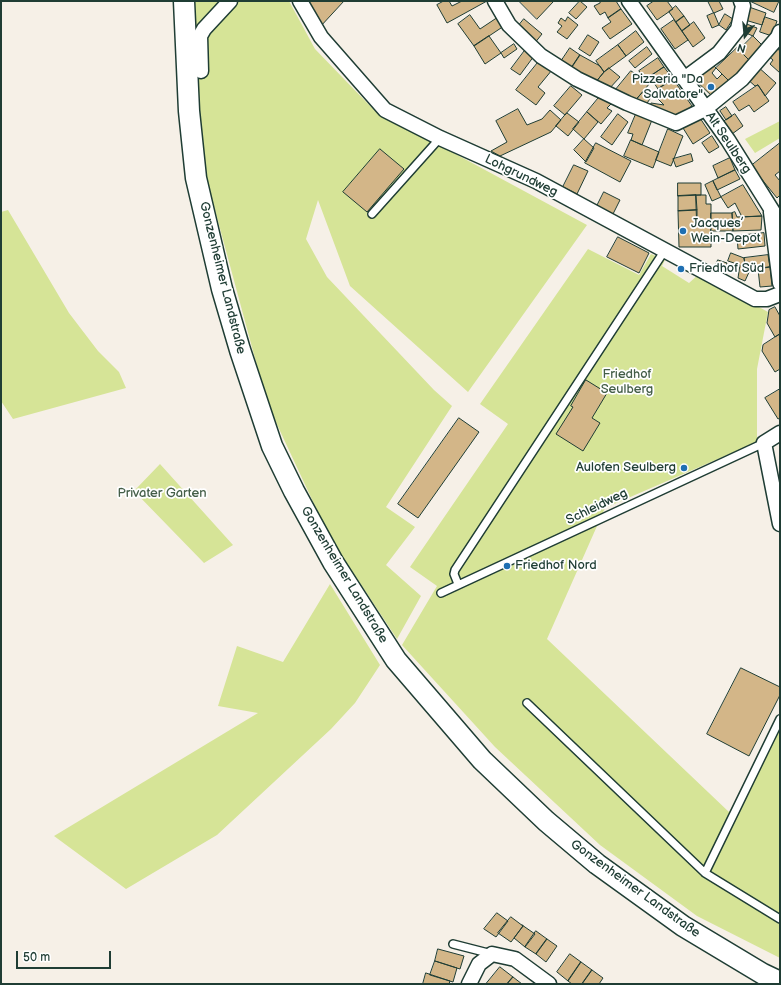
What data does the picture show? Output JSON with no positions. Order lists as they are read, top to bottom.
{
  "streets": {
    "street": ["Alt Seulberg", "Lohgrundweg", "Gonzenheimer Landstraße"],
    "lane": ["Schleidweg"]
  },
  "parks": ["Friedhof Seulberg", "Privater Garten"],
  "places": [
    "Pizzeria \"Da Salvatore\"",
    "Jacques’ Wein-Depot",
    "Friedhof Süd",
    "Aulofen Seulberg",
    "Friedhof Nord"
  ],
  "scale_bar": "50 m",
  "north": "bottom"
}
